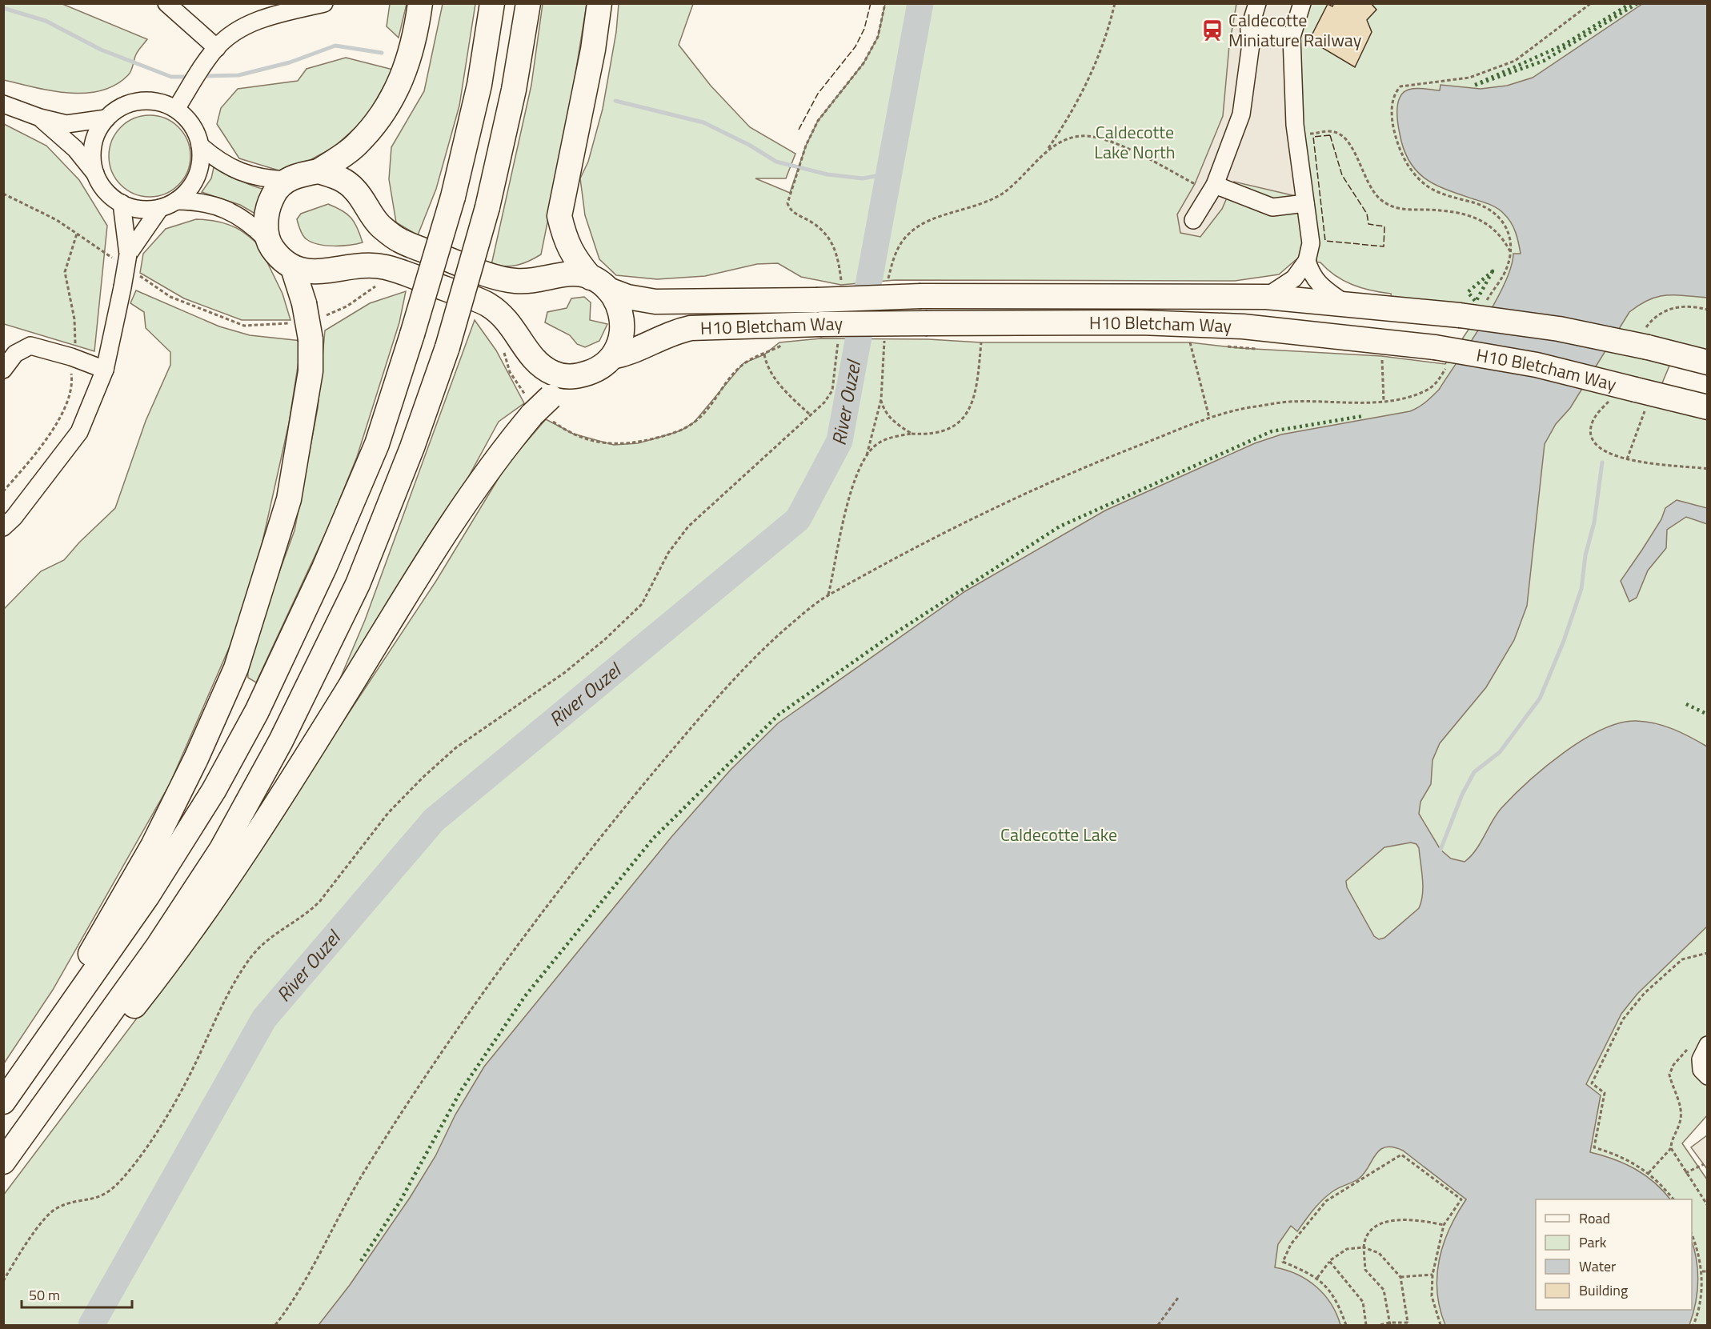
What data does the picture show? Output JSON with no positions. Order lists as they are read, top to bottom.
{
  "streets": {
    "highway": ["H10 Bletcham Way"]
  },
  "water": ["River Ouzel"],
  "parks": ["Caldecotte Lake North", "Caldecotte Lake"],
  "places": {
    "station": ["Caldecotte Miniature Railway"]
  },
  "legend": [
    "Road",
    "Park",
    "Water",
    "Building"
  ],
  "scale_bar": "50 m"
}
